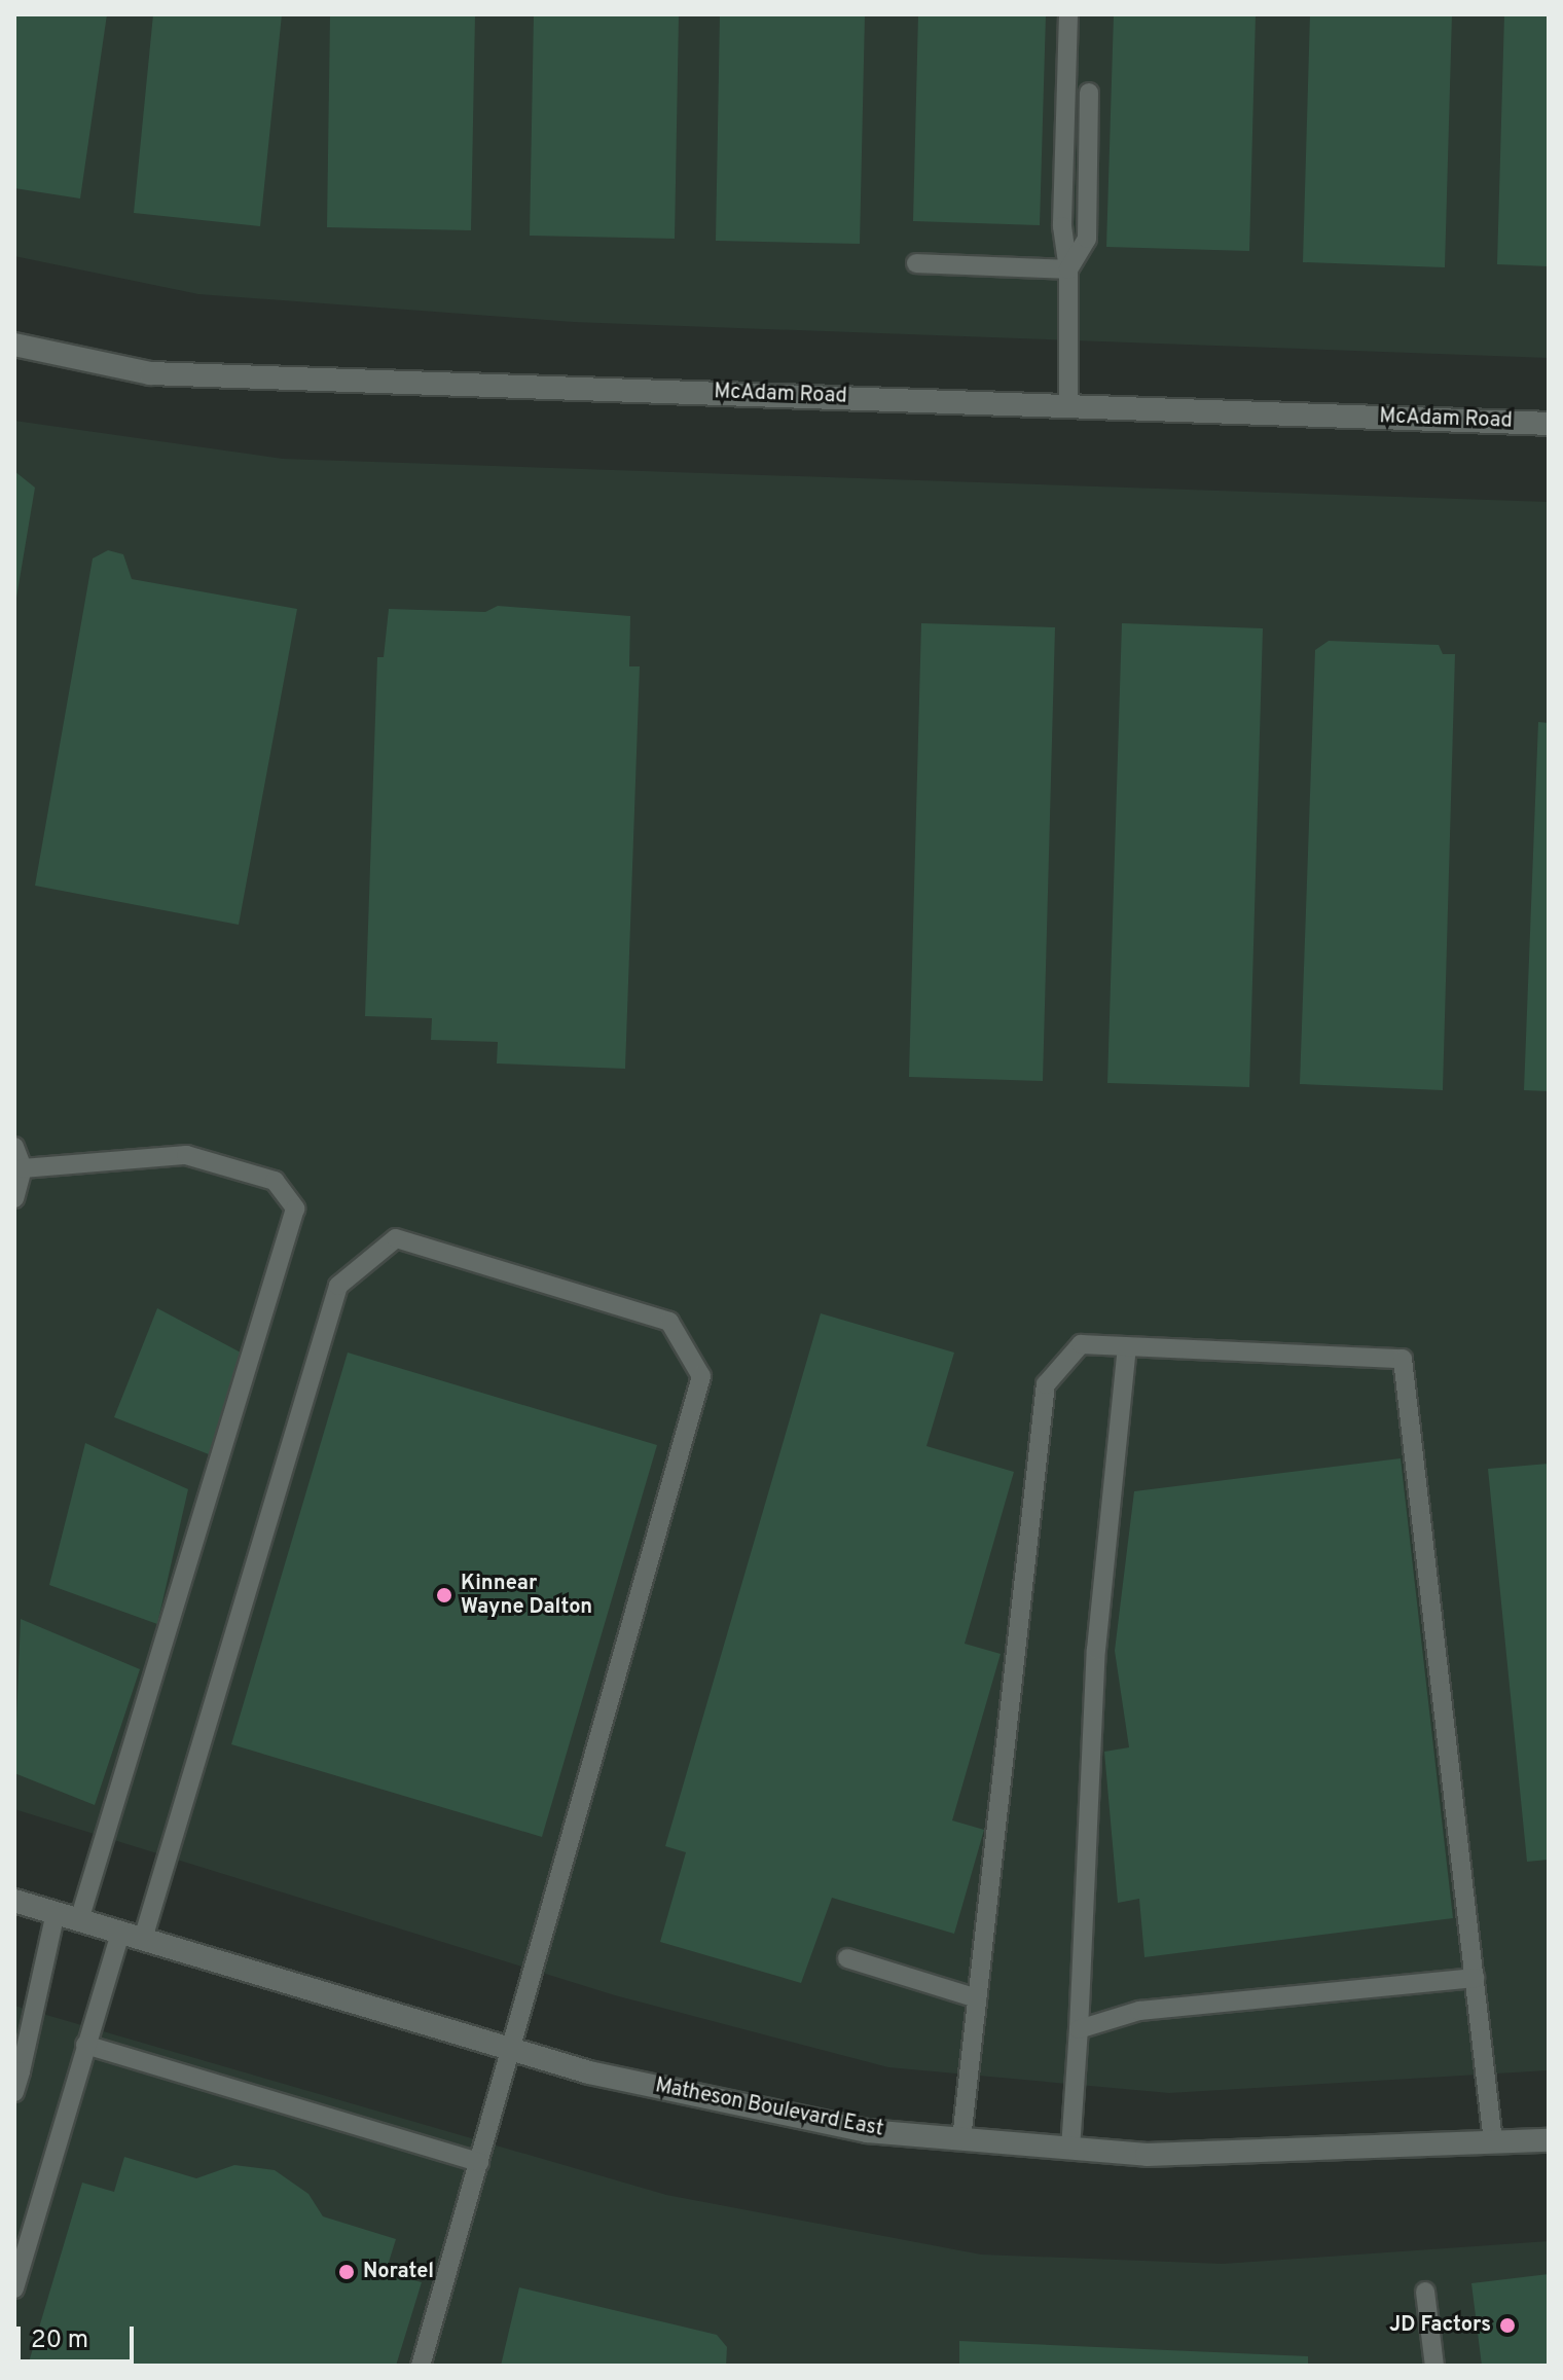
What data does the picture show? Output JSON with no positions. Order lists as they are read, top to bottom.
{
  "streets": {
    "street": ["McAdam Road", "Matheson Boulevard East"]
  },
  "places": ["Kinnear Wayne Dalton", "Noratel", "JD Factors"],
  "scale_bar": "20 m"
}
